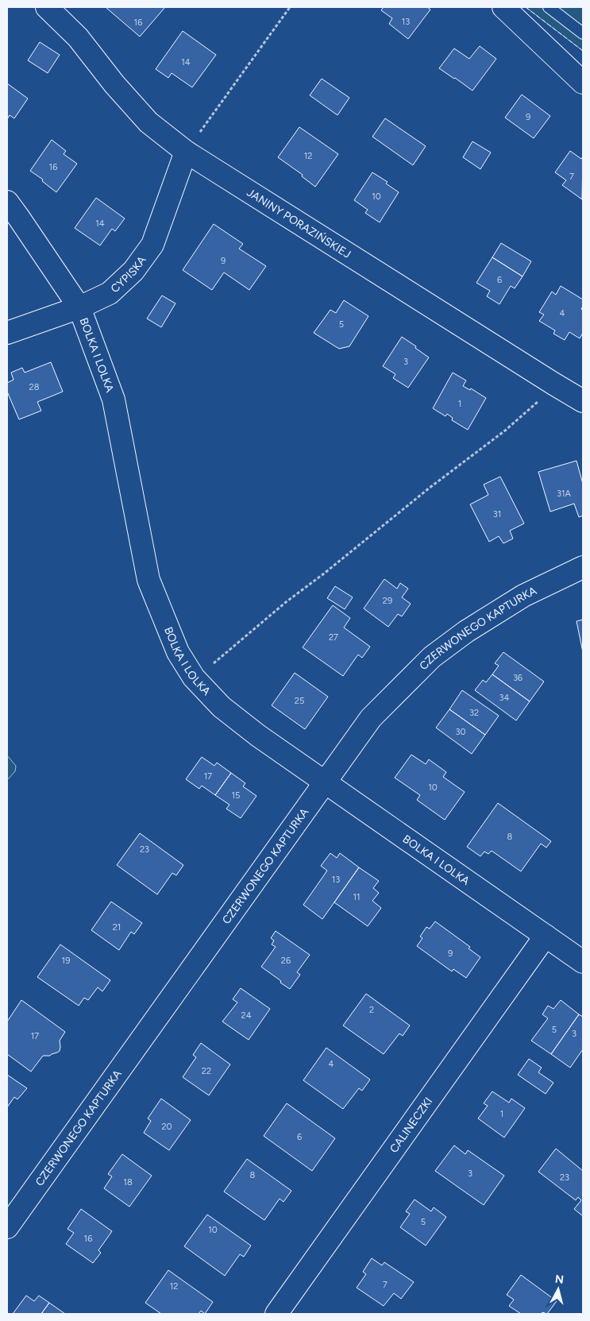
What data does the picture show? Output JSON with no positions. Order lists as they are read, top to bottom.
{
  "streets": {
    "street": [
      "JANINY PORAZIŃSKIEJ",
      "CYPISKA",
      "BOLKA I LOLKA",
      "CZERWONEGO KAPTURKA",
      "CALINECZKI"
    ]
  },
  "crossings": [
    ["JANINY PORAZIŃSKIEJ", "CYPISKA"],
    ["CYPISKA", "BOLKA I LOLKA"],
    ["BOLKA I LOLKA", "CZERWONEGO KAPTURKA"],
    ["BOLKA I LOLKA", "CALINECZKI"]
  ],
  "house_numbers": [
    "13",
    "16",
    "14",
    "9",
    "12",
    "16",
    "7",
    "10",
    "14",
    "9",
    "6",
    "4",
    "5",
    "3",
    "28",
    "1",
    "31A",
    "31",
    "29",
    "27",
    "36",
    "34",
    "25",
    "32",
    "30",
    "17",
    "10",
    "15",
    "8",
    "23",
    "13",
    "11",
    "21",
    "9",
    "19",
    "26",
    "2",
    "24",
    "5",
    "3",
    "17",
    "4",
    "22",
    "1",
    "20",
    "6",
    "3",
    "8",
    "23",
    "18",
    "5",
    "10",
    "16",
    "7",
    "12"
  ],
  "north": "top"
}
